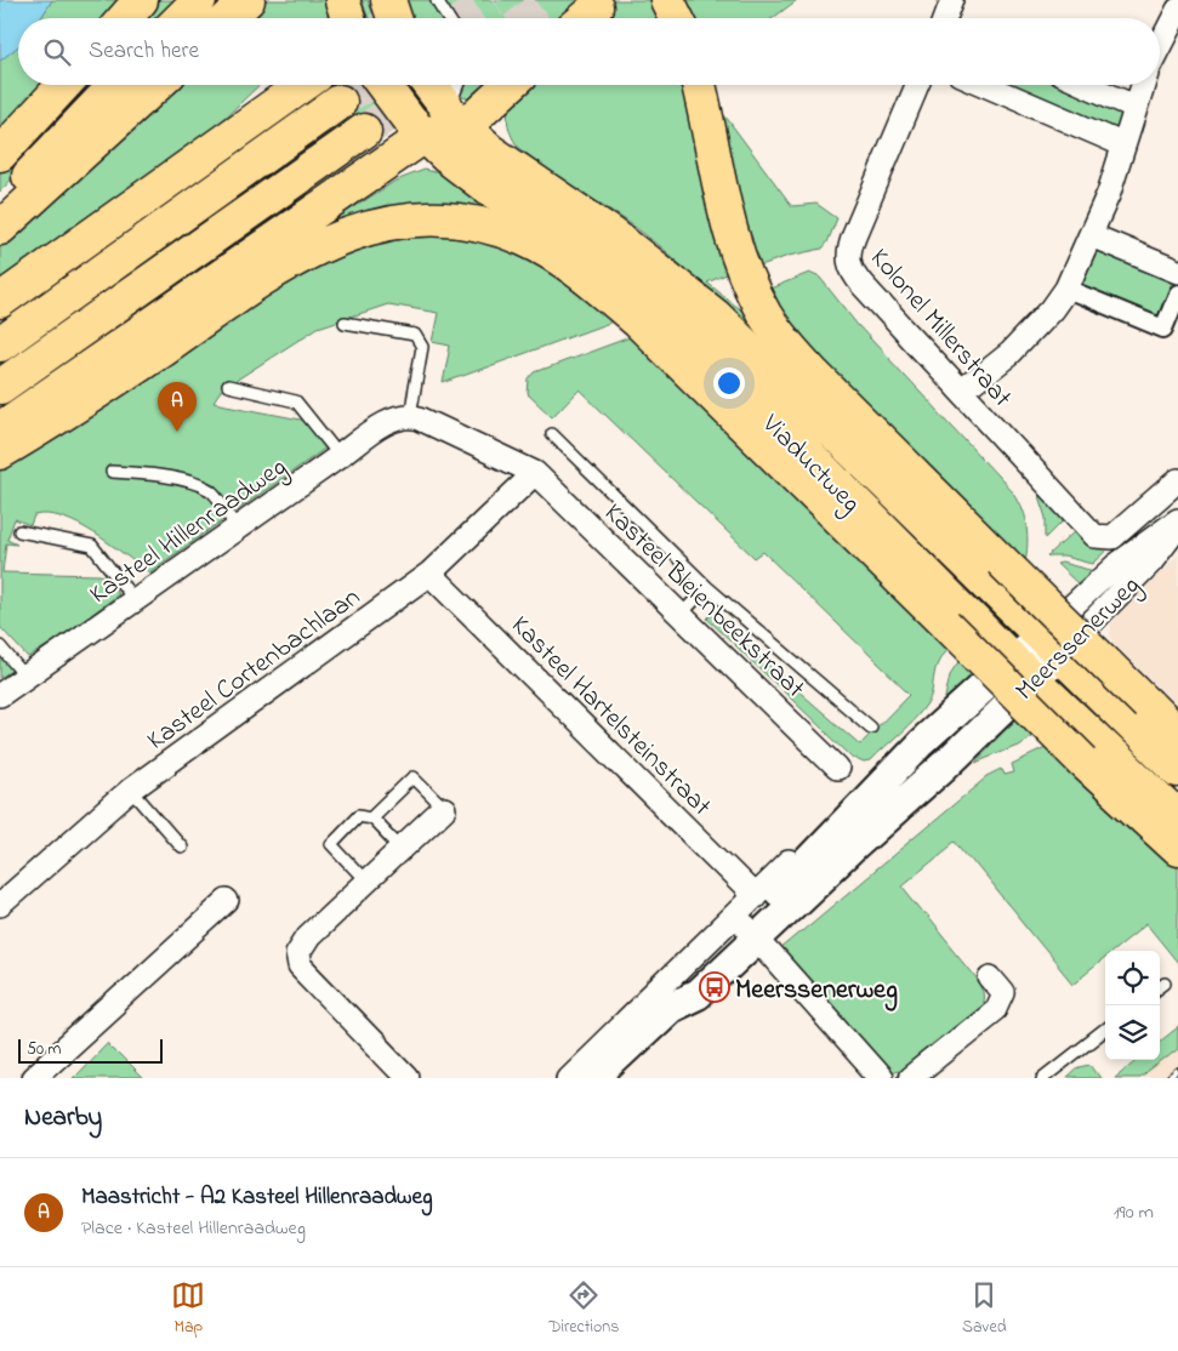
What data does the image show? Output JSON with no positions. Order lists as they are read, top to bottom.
{
  "streets": {
    "main road": ["Viaductweg"],
    "street": [
      "Kolonel Millerstraat",
      "Kasteel Hillenraadweg",
      "Kasteel Bleienbeekstraat",
      "Meerssenerweg",
      "Kasteel Cortenbachlaan",
      "Kasteel Hartelsteinstraat"
    ]
  },
  "crossings": [
    ["Kolonel Millerstraat", "Meerssenerweg"],
    ["Viaductweg", "Meerssenerweg"],
    ["Kasteel Bleienbeekstraat", "Kasteel Cortenbachlaan"],
    ["Kasteel Cortenbachlaan", "Kasteel Hartelsteinstraat"]
  ],
  "places": {
    "bus stop": ["Meerssenerweg"]
  },
  "scale_bar": "50 m",
  "page": {
    "search": "Search here",
    "pins": "A",
    "scale": "50 m",
    "heading": "Nearby",
    "list": [
      {
        "mark": "A",
        "name": "Maastricht - A2 Kasteel Hillenraadweg",
        "note": "Place · Kasteel Hillenraadweg",
        "value": "190 m"
      }
    ],
    "nav": ["Map", "Directions", "Saved"]
  }
}
